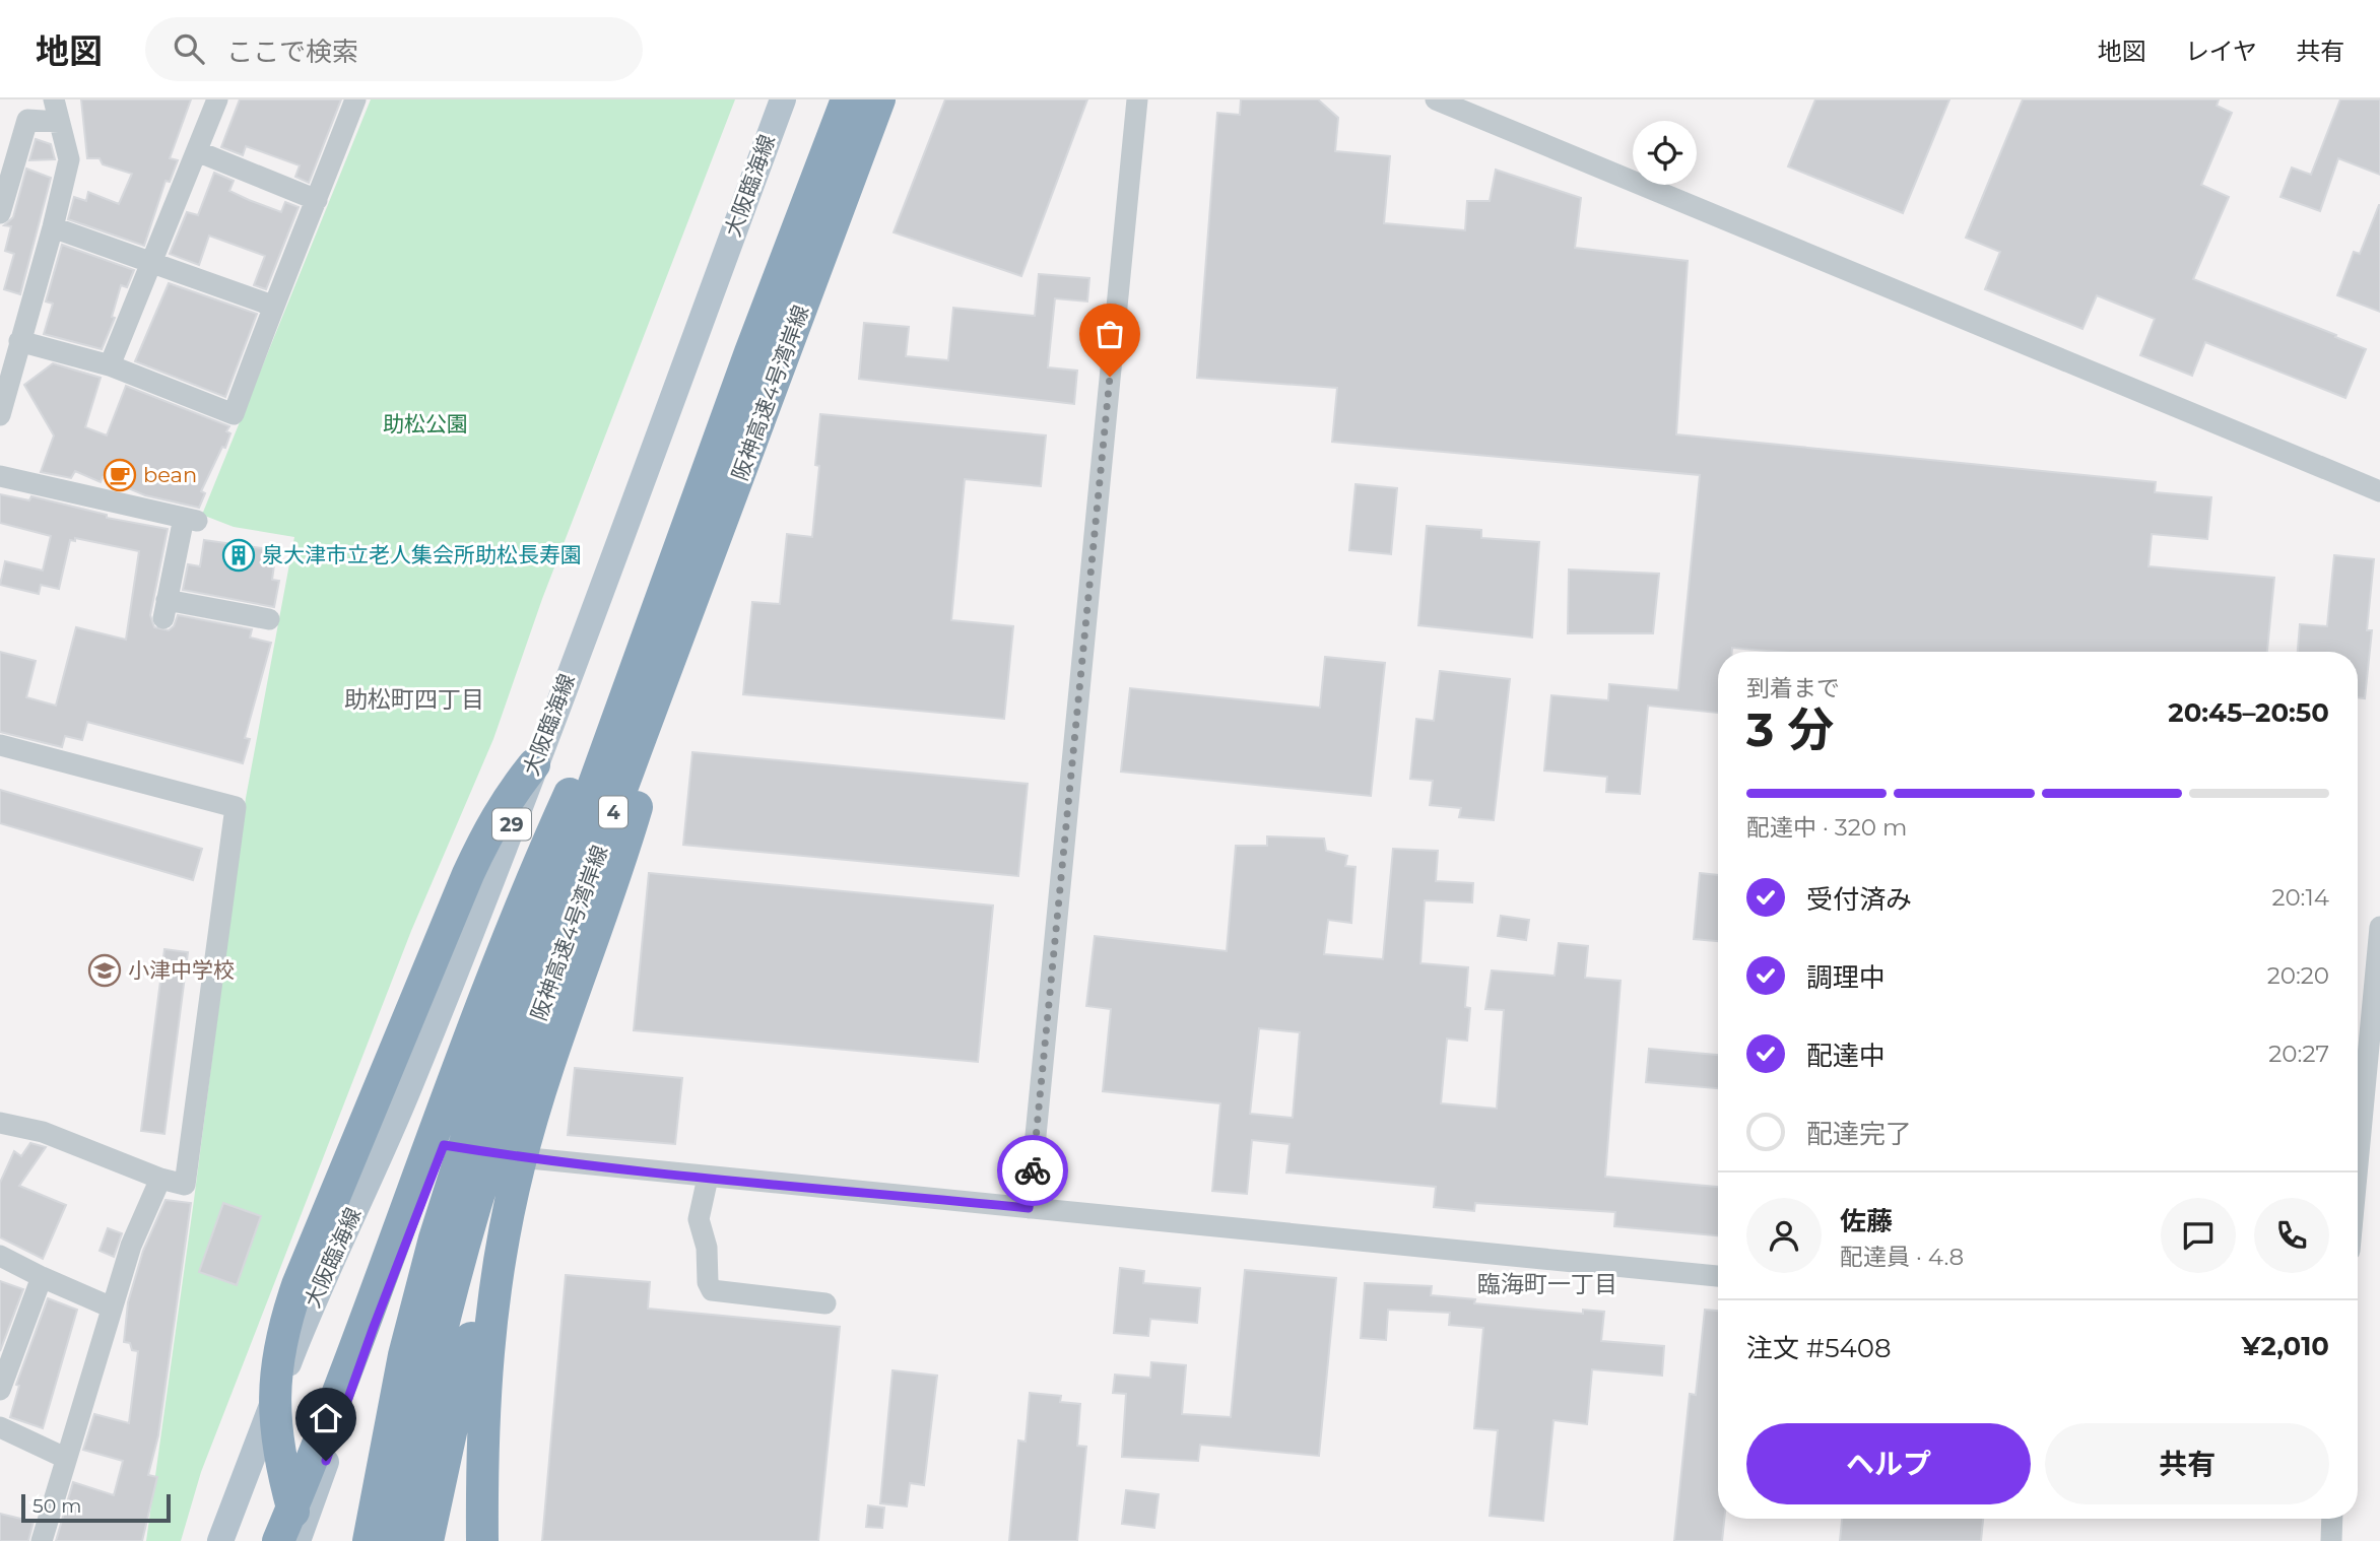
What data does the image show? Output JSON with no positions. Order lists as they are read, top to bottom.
{
  "streets": {
    "highway": ["阪神高速4号湾岸線", "4"],
    "main road": ["大阪臨海線", "29"]
  },
  "districts": ["助松町四丁目", "臨海町一丁目"],
  "parks": ["助松公園"],
  "places": {
    "cafe": ["bean"],
    "building": ["泉大津市立老人集会所助松長寿園"],
    "school or university": ["小津中学校"]
  },
  "scale_bar": "50 m",
  "page": {
    "header": "地図",
    "search": "ここで検索",
    "nav": ["地図", "レイヤ", "共有"],
    "heading": ["3 分", "到着まで", "20:45–20:50"],
    "panel": [
      "佐藤",
      "配達員 · 4.8",
      "注文 #5408",
      "¥2,010"
    ],
    "bar": "配達中 · 320 m",
    "list": [
      ["受付済み", "20:14"],
      ["調理中", "20:20"],
      ["配達中", "20:27"],
      "配達完了"
    ],
    "buttons": ["ヘルプ", "共有"],
    "scale": "50 m"
  }
}
